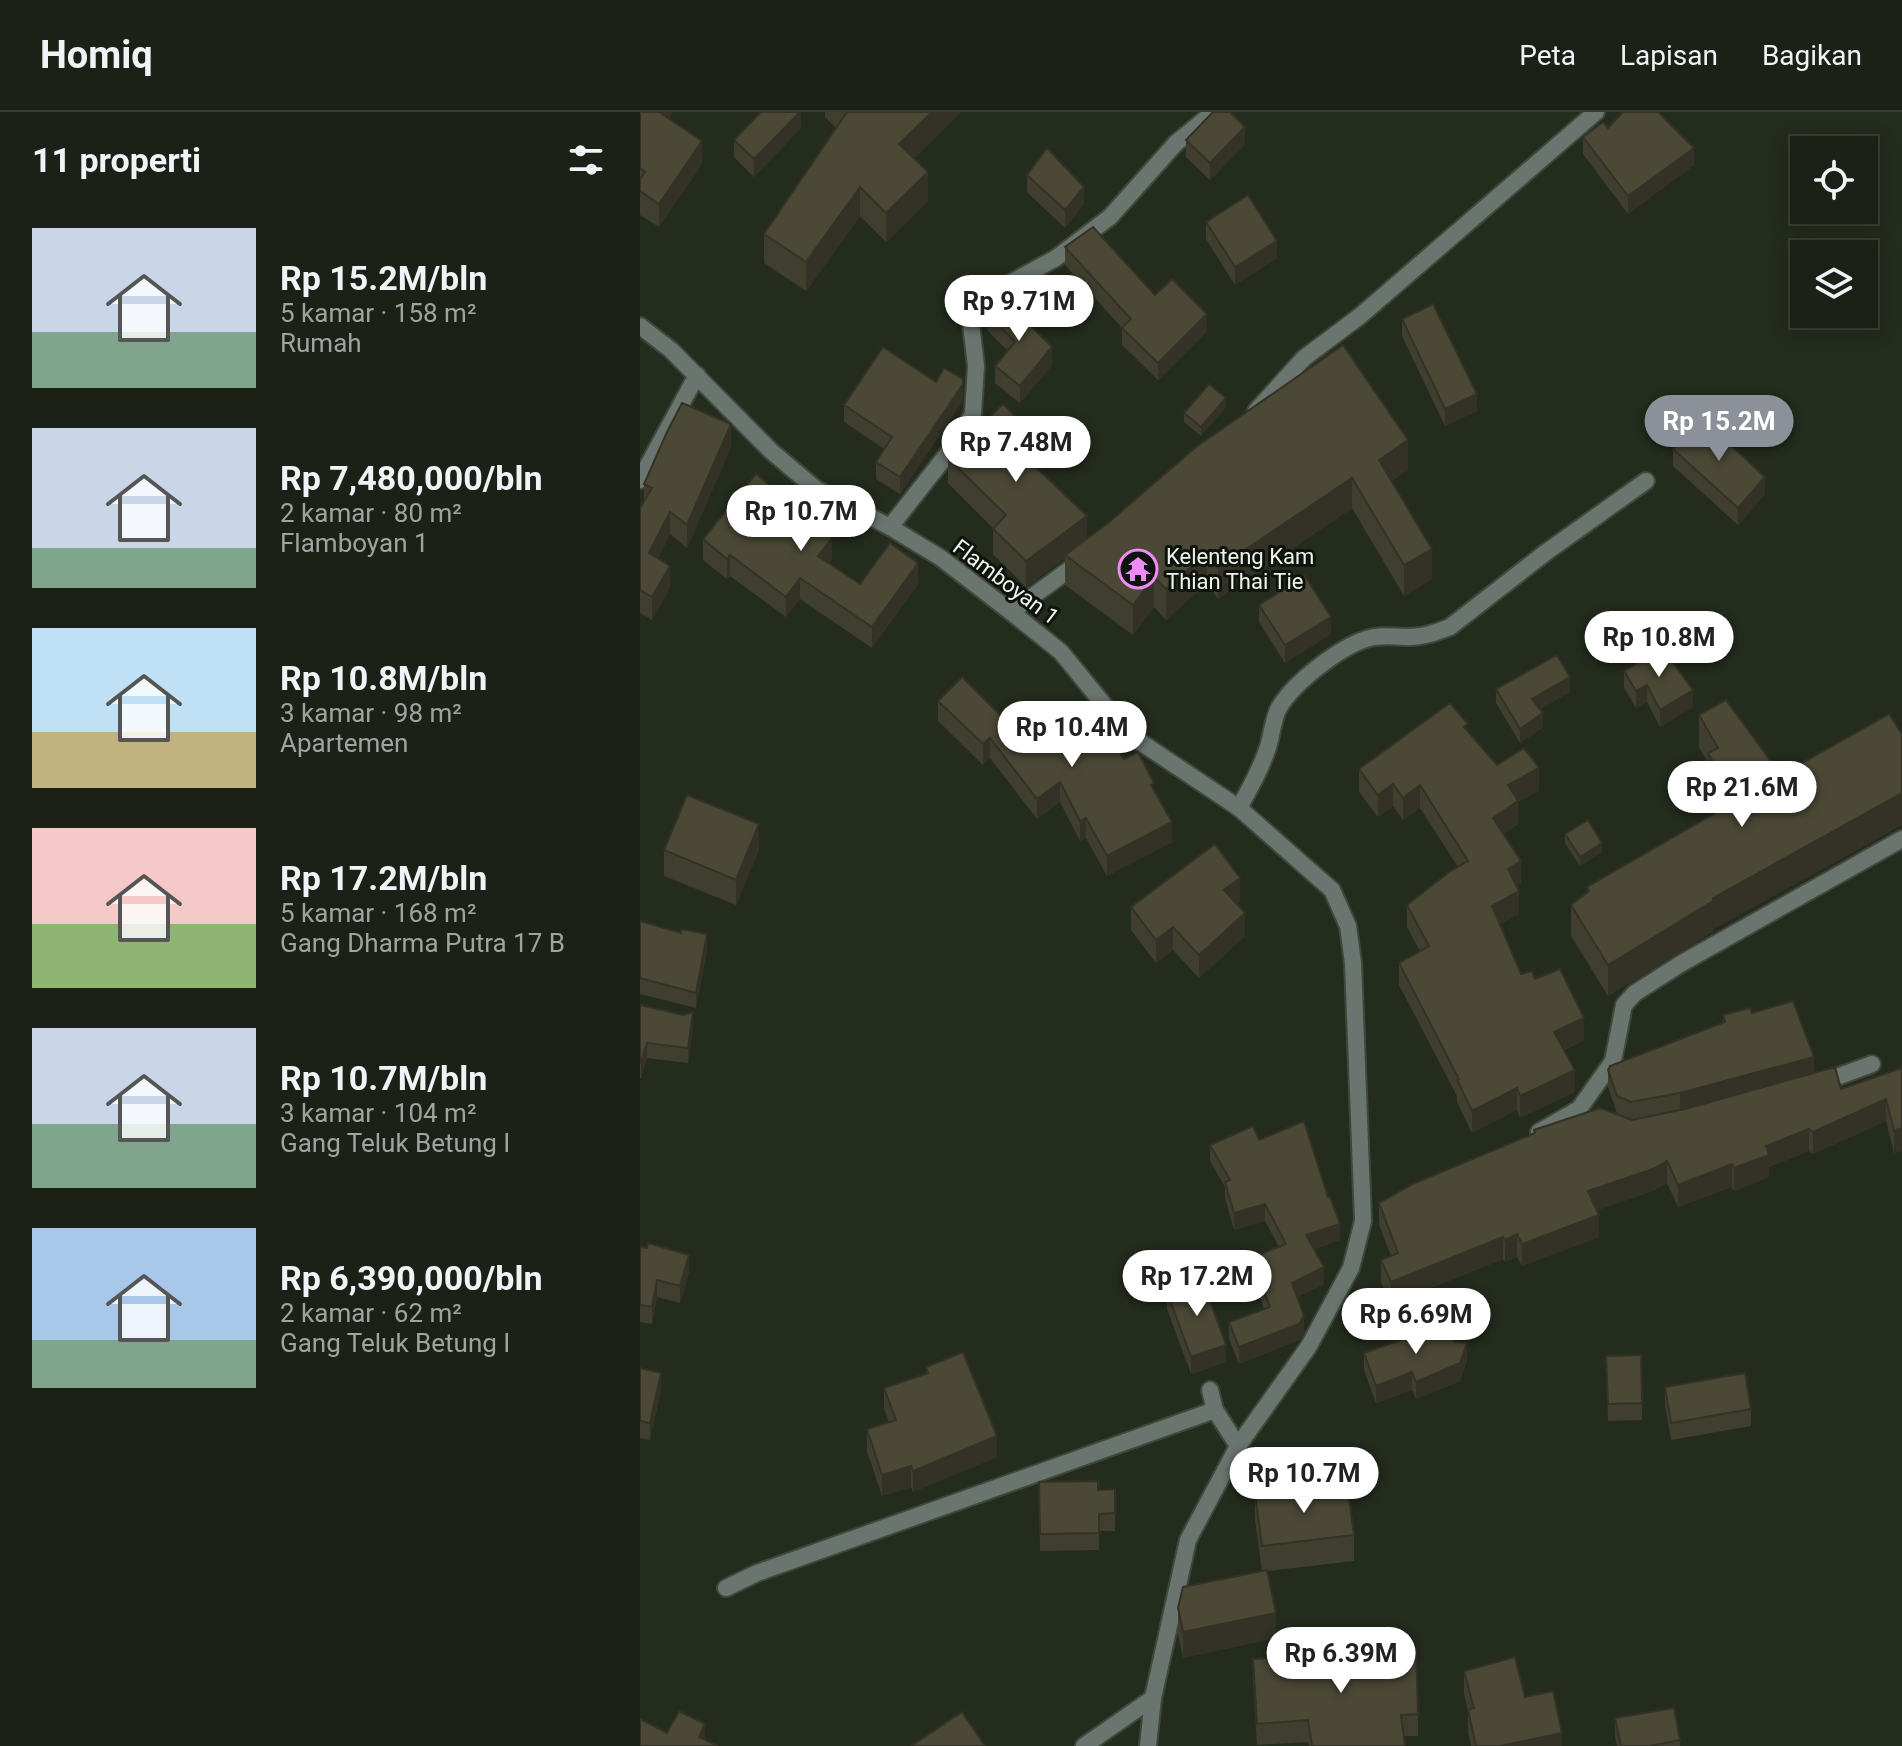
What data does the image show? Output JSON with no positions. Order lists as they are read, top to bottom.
{
  "streets": {
    "street": ["Flamboyan 1"]
  },
  "places": {
    "temple": ["Kelenteng Kam Thian Thai Tie"]
  },
  "page": {
    "header": "Homiq",
    "nav": ["Peta", "Lapisan", "Bagikan"],
    "heading": "11 properti",
    "list": [
      {
        "name": "Rp 15.2M/bln",
        "note": "5 kamar · 158 m² · Rumah"
      },
      {
        "name": "Rp 7,480,000/bln",
        "note": "2 kamar · 80 m² · Flamboyan 1"
      },
      {
        "name": "Rp 10.8M/bln",
        "note": "3 kamar · 98 m² · Apartemen"
      },
      {
        "name": "Rp 17.2M/bln",
        "note": "5 kamar · 168 m² · Gang Dharma Putra 17 B"
      },
      {
        "name": "Rp 10.7M/bln",
        "note": "3 kamar · 104 m² · Gang Teluk Betung I"
      },
      {
        "name": "Rp 6,390,000/bln",
        "note": "2 kamar · 62 m² · Gang Teluk Betung I"
      }
    ],
    "price": [
      "Rp 9.71M",
      "Rp 15.2M",
      "Rp 7.48M",
      "Rp 10.7M",
      "Rp 10.8M",
      "Rp 10.4M",
      "Rp 21.6M",
      "Rp 17.2M",
      "Rp 6.69M",
      "Rp 10.7M",
      "Rp 6.39M"
    ]
  }
}
